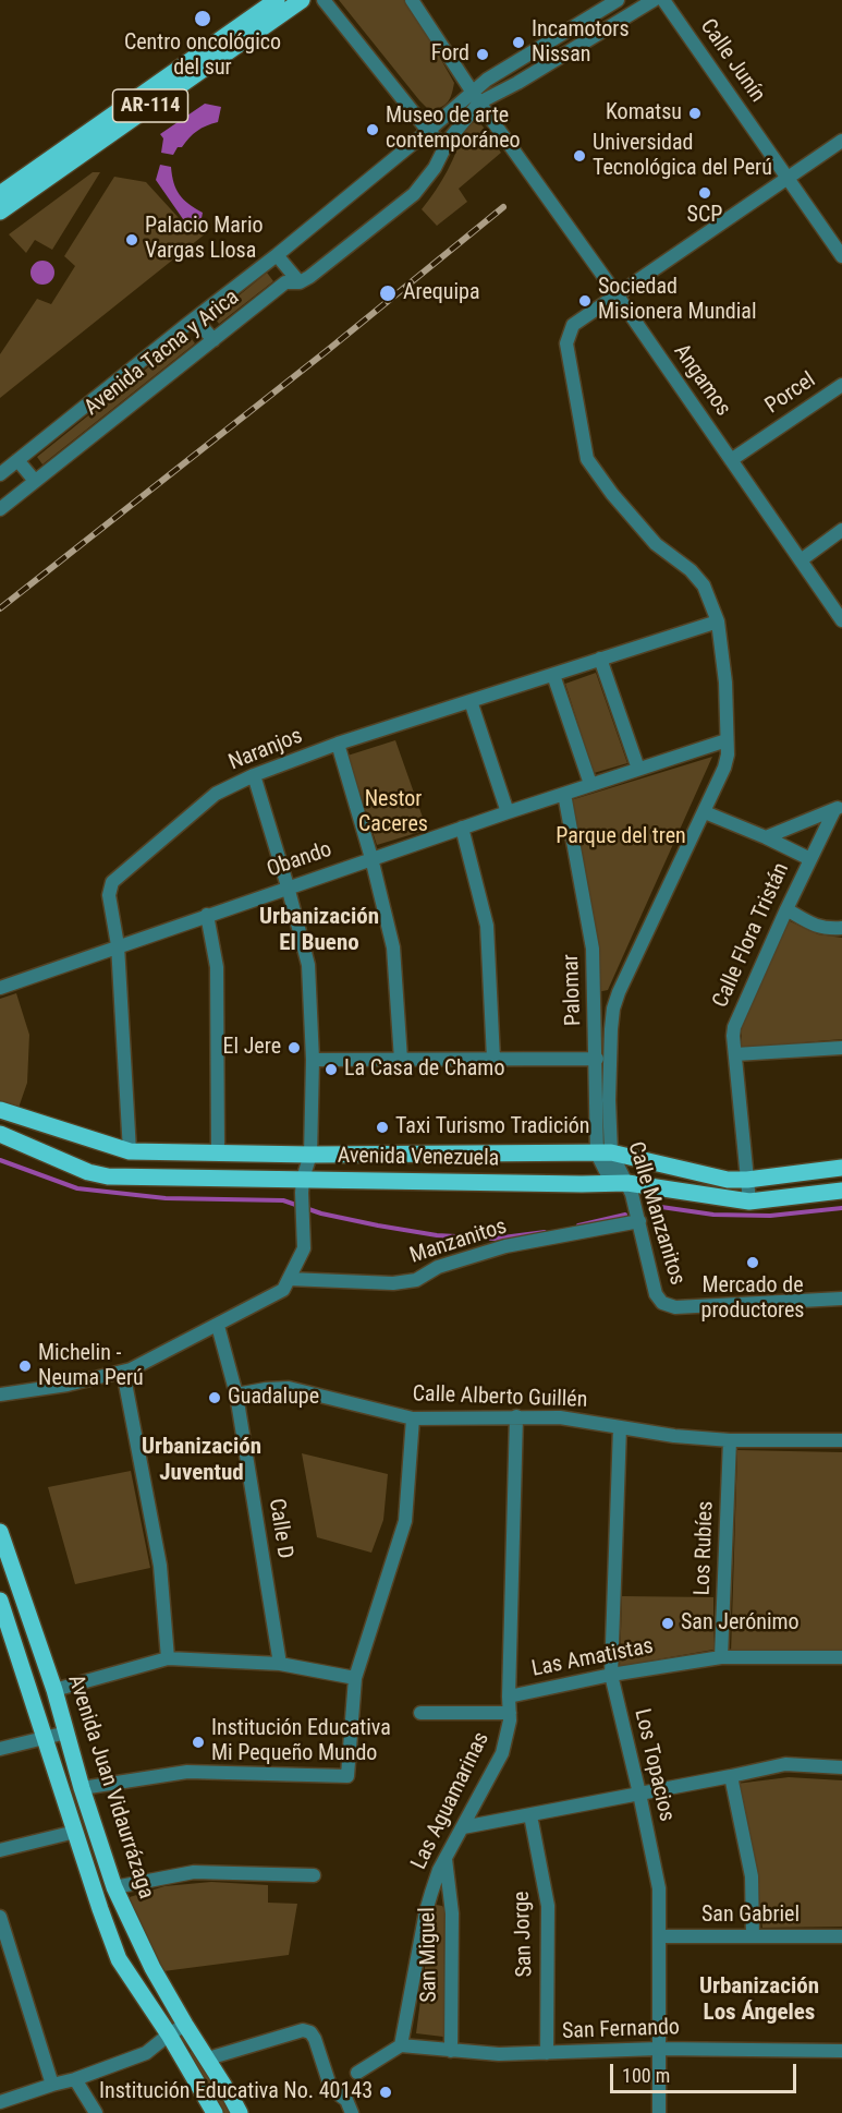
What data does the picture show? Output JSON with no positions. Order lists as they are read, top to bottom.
{
  "streets": {
    "main road": ["AR-114", "Avenida Venezuela", "Avenida Juan Vidaurrázaga"],
    "street": [
      "Calle Junín",
      "Avenida Tacna y Arica",
      "Angamos",
      "Porcel",
      "Naranjos",
      "Obando",
      "Calle Flora Tristán",
      "Palomar",
      "Calle Manzanitos",
      "Manzanitos",
      "Calle Alberto Guillén",
      "Calle D",
      "Los Rubíes",
      "Las Amatistas",
      "Los Topacios",
      "Las Aguamarinas",
      "San Gabriel",
      "San Jorge",
      "San Miguel",
      "San Fernando"
    ]
  },
  "crossings": [
    ["Calle Junín", "Calle Manzanitos"],
    ["Avenida Tacna y Arica", "Angamos"],
    ["Angamos", "Porcel"],
    ["Angamos", "Calle Manzanitos"],
    ["Naranjos", "Obando"],
    ["Naranjos", "Avenida Venezuela"],
    ["Naranjos", "Calle Manzanitos"],
    ["Obando", "Palomar"],
    ["Obando", "Calle Manzanitos"],
    ["Calle Flora Tristán", "Avenida Venezuela"],
    ["Palomar", "Avenida Venezuela"],
    ["Palomar", "Calle Manzanitos"],
    ["Avenida Venezuela", "Calle Manzanitos"],
    ["Calle Manzanitos", "Manzanitos"],
    ["Calle Alberto Guillén", "Calle D"],
    ["Calle Alberto Guillén", "Los Rubíes"],
    ["Calle Alberto Guillén", "Los Topacios"],
    ["Calle Alberto Guillén", "Las Aguamarinas"],
    ["Los Rubíes", "Las Amatistas"],
    ["Las Amatistas", "Los Topacios"],
    ["Las Amatistas", "Las Aguamarinas"],
    ["Los Topacios", "San Gabriel"],
    ["Los Topacios", "San Fernando"],
    ["Las Aguamarinas", "San Miguel"],
    ["Las Aguamarinas", "San Fernando"],
    ["San Jorge", "San Fernando"],
    ["San Miguel", "San Fernando"]
  ],
  "districts": ["Urbanización El Bueno", "Urbanización Juventud", "Urbanización Los Ángeles"],
  "parks": ["Nestor Caceres", "Parque del tren"],
  "places": [
    "Centro oncológico del sur",
    "Incamotors Nissan",
    "Ford",
    "Komatsu",
    "Museo de arte contemporáneo",
    "Universidad Tecnológica del Perú",
    "SCP",
    "Palacio Mario Vargas Llosa",
    "Arequipa",
    "Sociedad Misionera Mundial",
    "El Jere",
    "La Casa de Chamo",
    "Taxi Turismo Tradición",
    "Mercado de productores",
    "Michelin - Neuma Perú",
    "Guadalupe",
    "San Jerónimo",
    "Institución Educativa Mi Pequeño Mundo",
    "Institución Educativa No. 40143"
  ],
  "scale_bar": "100 m"
}
